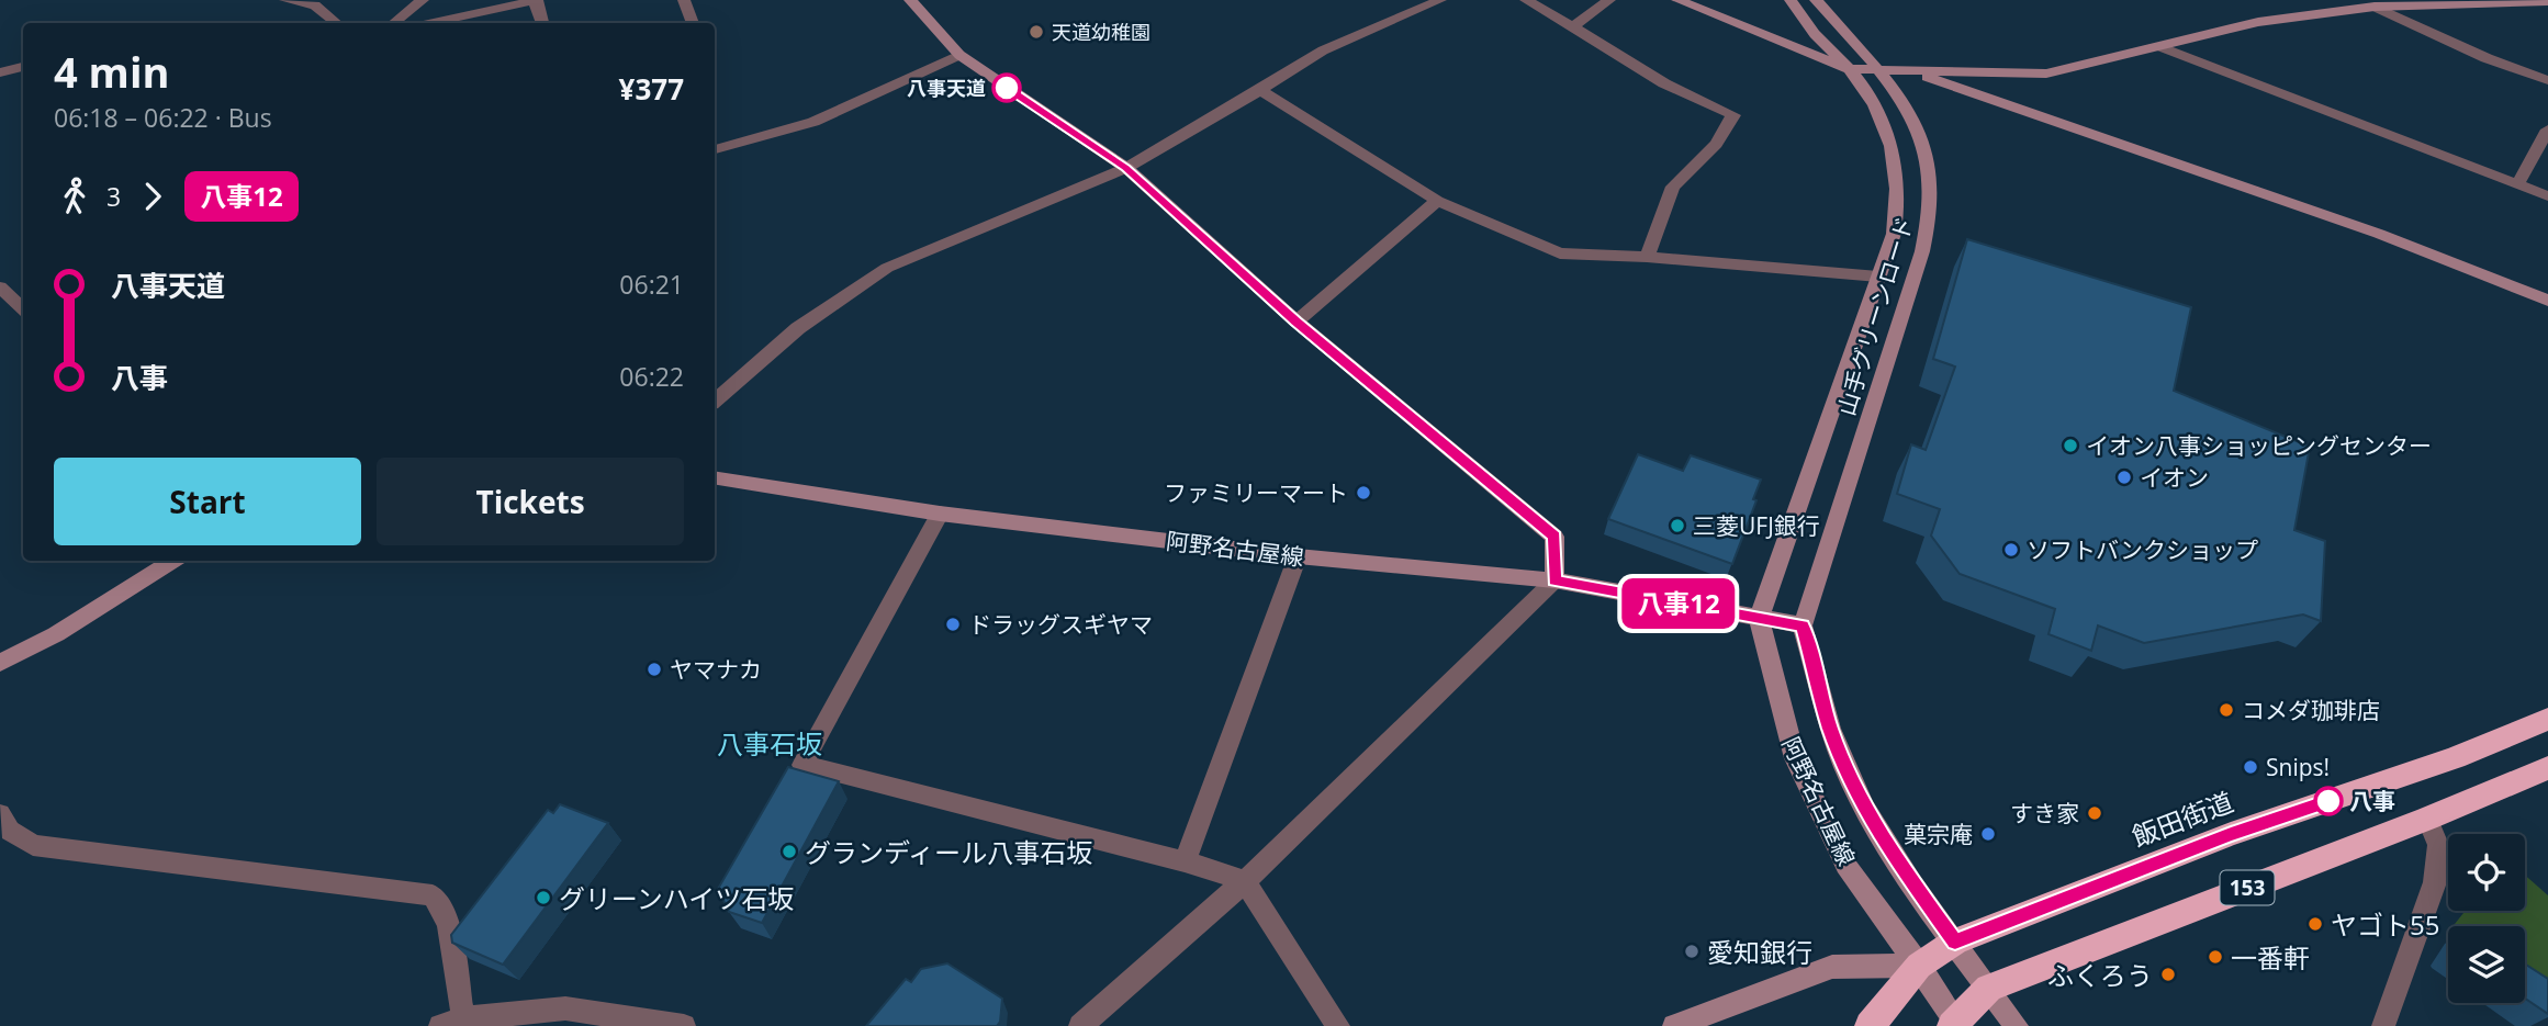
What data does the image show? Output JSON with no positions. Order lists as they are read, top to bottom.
{
  "streets": {
    "highway": ["飯田街道", "153"],
    "street": ["山手グリーンロード", "阿野名古屋線"]
  },
  "crossings": [
    ["山手グリーンロード", "阿野名古屋線"],
    ["阿野名古屋線", "飯田街道"],
    ["阿野名古屋線", "153"]
  ],
  "districts": ["八事石坂"],
  "places": [
    "天道幼稚園",
    "八事天道",
    "イオン八事ショッピングセンター",
    "イオン",
    "ファミリーマート",
    "三菱UFJ銀行",
    "ソフトバンクショップ",
    "ドラッグスギヤマ",
    "ヤマナカ",
    "コメダ珈琲店",
    "Snips!",
    "八事",
    "すき家",
    "菓宗庵",
    "グランディール八事石坂",
    "グリーンハイツ石坂",
    "ヤゴト55",
    "愛知銀行",
    "一番軒",
    "ふくろう"
  ],
  "lines": ["bus line 八事12"],
  "page": {
    "on_map": "八事12",
    "heading": ["4 min", "06:18 – 06:22 · Bus", "¥377"],
    "legs": ["3", "八事12"],
    "list": [
      {
        "name": "八事天道",
        "value": "06:21"
      },
      {
        "name": "八事",
        "value": "06:22"
      }
    ],
    "buttons": ["Start", "Tickets"]
  }
}
